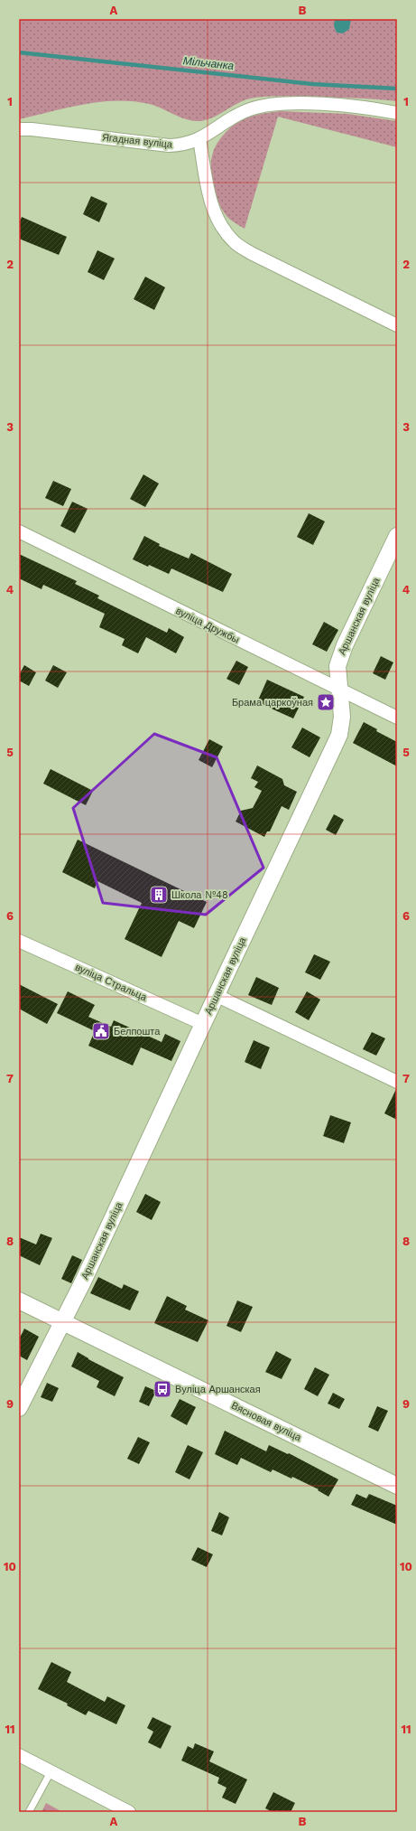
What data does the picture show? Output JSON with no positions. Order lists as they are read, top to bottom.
{
  "streets": {
    "street": [
      "Ягадная вуліца",
      "Аршанская вуліца",
      "вуліца Дружбы",
      "вуліца Стральца",
      "Вясновая вуліца"
    ]
  },
  "crossings": [
    ["Аршанская вуліца", "вуліца Дружбы"],
    ["Аршанская вуліца", "вуліца Стральца"],
    ["Аршанская вуліца", "Вясновая вуліца"]
  ],
  "water": ["Мільчанка"],
  "places": {
    "place": ["Брама царкоўная"],
    "building": ["Школа №48"],
    "public building": ["Белпошта"],
    "bus stop": ["Вуліца Аршанская"]
  },
  "grid": {
    "columns": ["A", "B"],
    "rows": [
      "1",
      "2",
      "3",
      "4",
      "5",
      "6",
      "7",
      "8",
      "9",
      "10",
      "11"
    ]
  }
}
